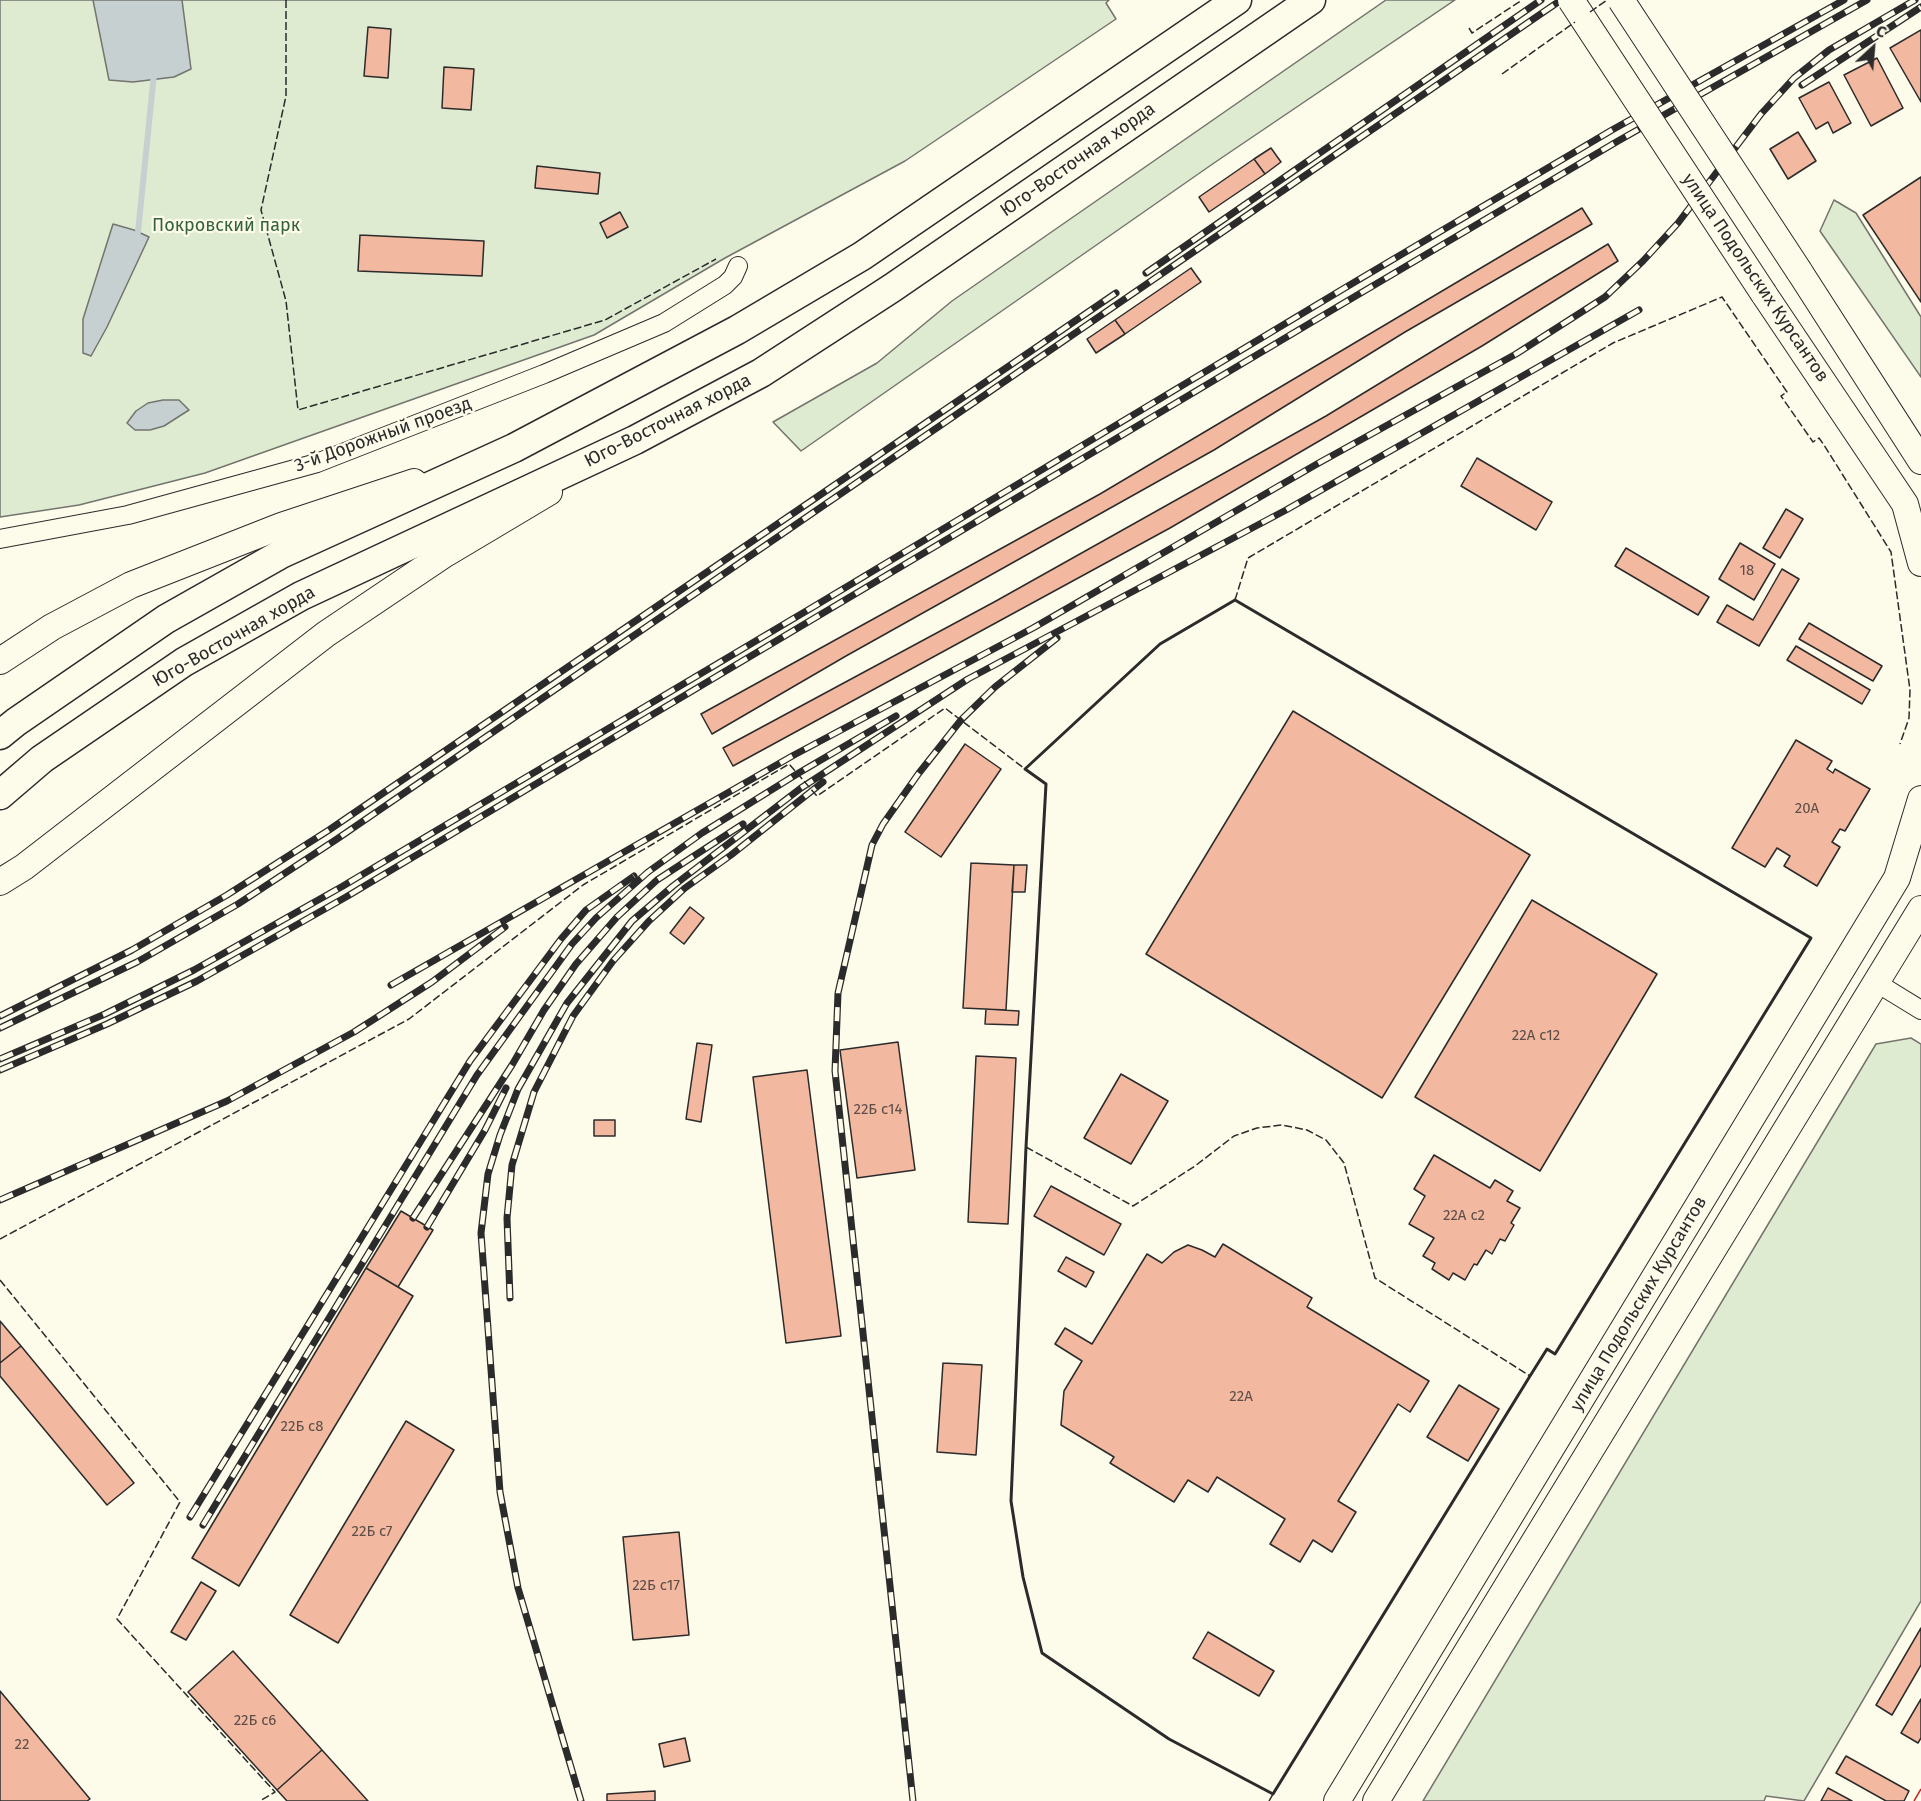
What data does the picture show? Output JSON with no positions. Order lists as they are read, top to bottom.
{
  "streets": {
    "main road": ["Юго-Восточная хорда", "улица Подольских Курсантов"],
    "street": ["3-й Дорожный проезд"]
  },
  "parks": ["Покровский парк"],
  "house_numbers": [
    "18",
    "20А",
    "22А с12",
    "22Б с14",
    "22А с2",
    "22А",
    "22Б с8",
    "22Б с7",
    "22Б с17",
    "22Б с6",
    "22"
  ],
  "north": "top right"
}
